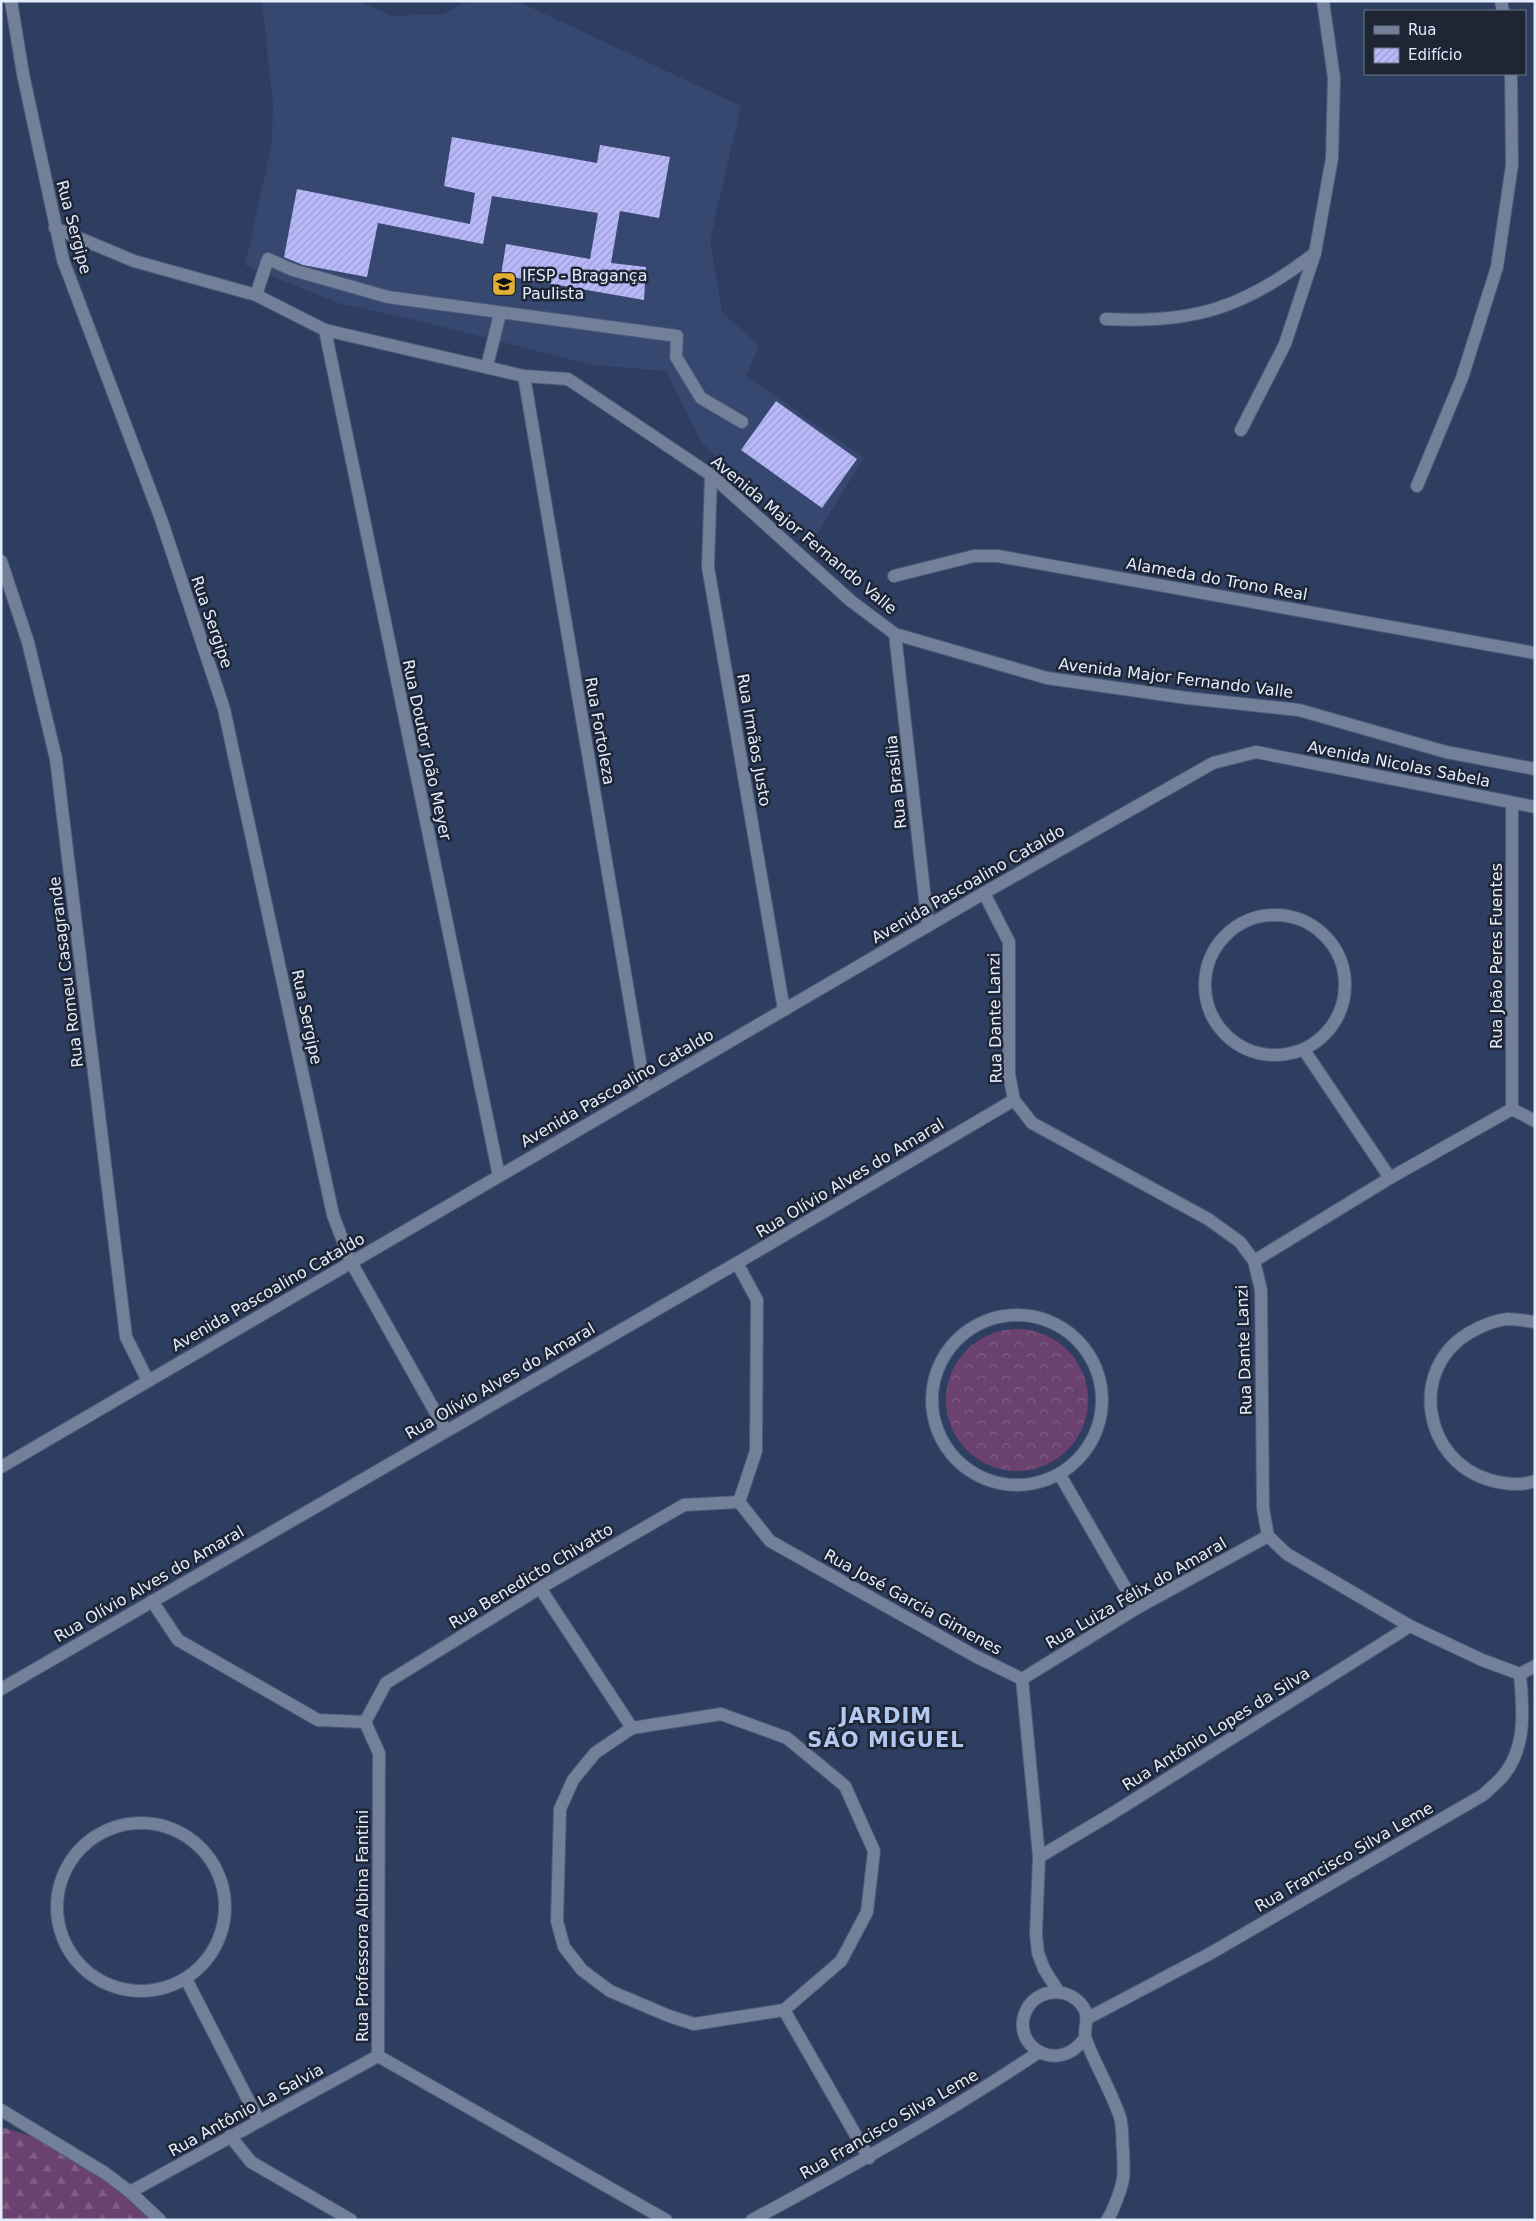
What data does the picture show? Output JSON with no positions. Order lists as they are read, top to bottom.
{
  "streets": {
    "street": [
      "Rua Sergipe",
      "Avenida Major Fernando Valle",
      "Alameda do Trono Real",
      "Rua Fortoleza",
      "Rua Irmãos Justo",
      "Rua Doutor João Meyer",
      "Avenida Nicolas Sabela",
      "Rua Brasília",
      "Avenida Pascoalino Cataldo",
      "Rua João Peres Fuentes",
      "Rua Romeu Casagrande",
      "Rua Dante Lanzi",
      "Rua Olívio Alves do Amaral",
      "Rua Benedicto Chivatto",
      "Rua Luiza Félix do Amaral",
      "Rua José Garcia Gimenes",
      "Rua Antônio Lopes da Silva",
      "Rua Francisco Silva Leme",
      "Rua Professora Albina Fantini",
      "Rua Antônio La Salvia"
    ]
  },
  "crossings": [
    ["Rua Sergipe", "Avenida Major Fernando Valle"],
    ["Rua Sergipe", "Avenida Pascoalino Cataldo"],
    ["Rua Sergipe", "Rua Olívio Alves do Amaral"],
    ["Avenida Major Fernando Valle", "Rua Fortoleza"],
    ["Avenida Major Fernando Valle", "Rua Irmãos Justo"],
    ["Avenida Major Fernando Valle", "Rua Doutor João Meyer"],
    ["Avenida Major Fernando Valle", "Rua Brasília"],
    ["Rua Fortoleza", "Avenida Pascoalino Cataldo"],
    ["Rua Irmãos Justo", "Avenida Pascoalino Cataldo"],
    ["Rua Doutor João Meyer", "Avenida Pascoalino Cataldo"],
    ["Avenida Nicolas Sabela", "Avenida Pascoalino Cataldo"],
    ["Avenida Nicolas Sabela", "Rua João Peres Fuentes"],
    ["Rua Brasília", "Avenida Pascoalino Cataldo"],
    ["Avenida Pascoalino Cataldo", "Rua Romeu Casagrande"],
    ["Avenida Pascoalino Cataldo", "Rua Dante Lanzi"],
    ["Rua Dante Lanzi", "Rua Olívio Alves do Amaral"],
    ["Rua Dante Lanzi", "Rua Luiza Félix do Amaral"],
    ["Rua Benedicto Chivatto", "Rua José Garcia Gimenes"],
    ["Rua Benedicto Chivatto", "Rua Professora Albina Fantini"],
    ["Rua Luiza Félix do Amaral", "Rua José Garcia Gimenes"],
    ["Rua Professora Albina Fantini", "Rua Antônio La Salvia"]
  ],
  "districts": ["JARDIM SÃO MIGUEL"],
  "places": {
    "school or university": ["IFSP - Bragança Paulista"]
  },
  "legend": ["Rua", "Edifício"]
}
